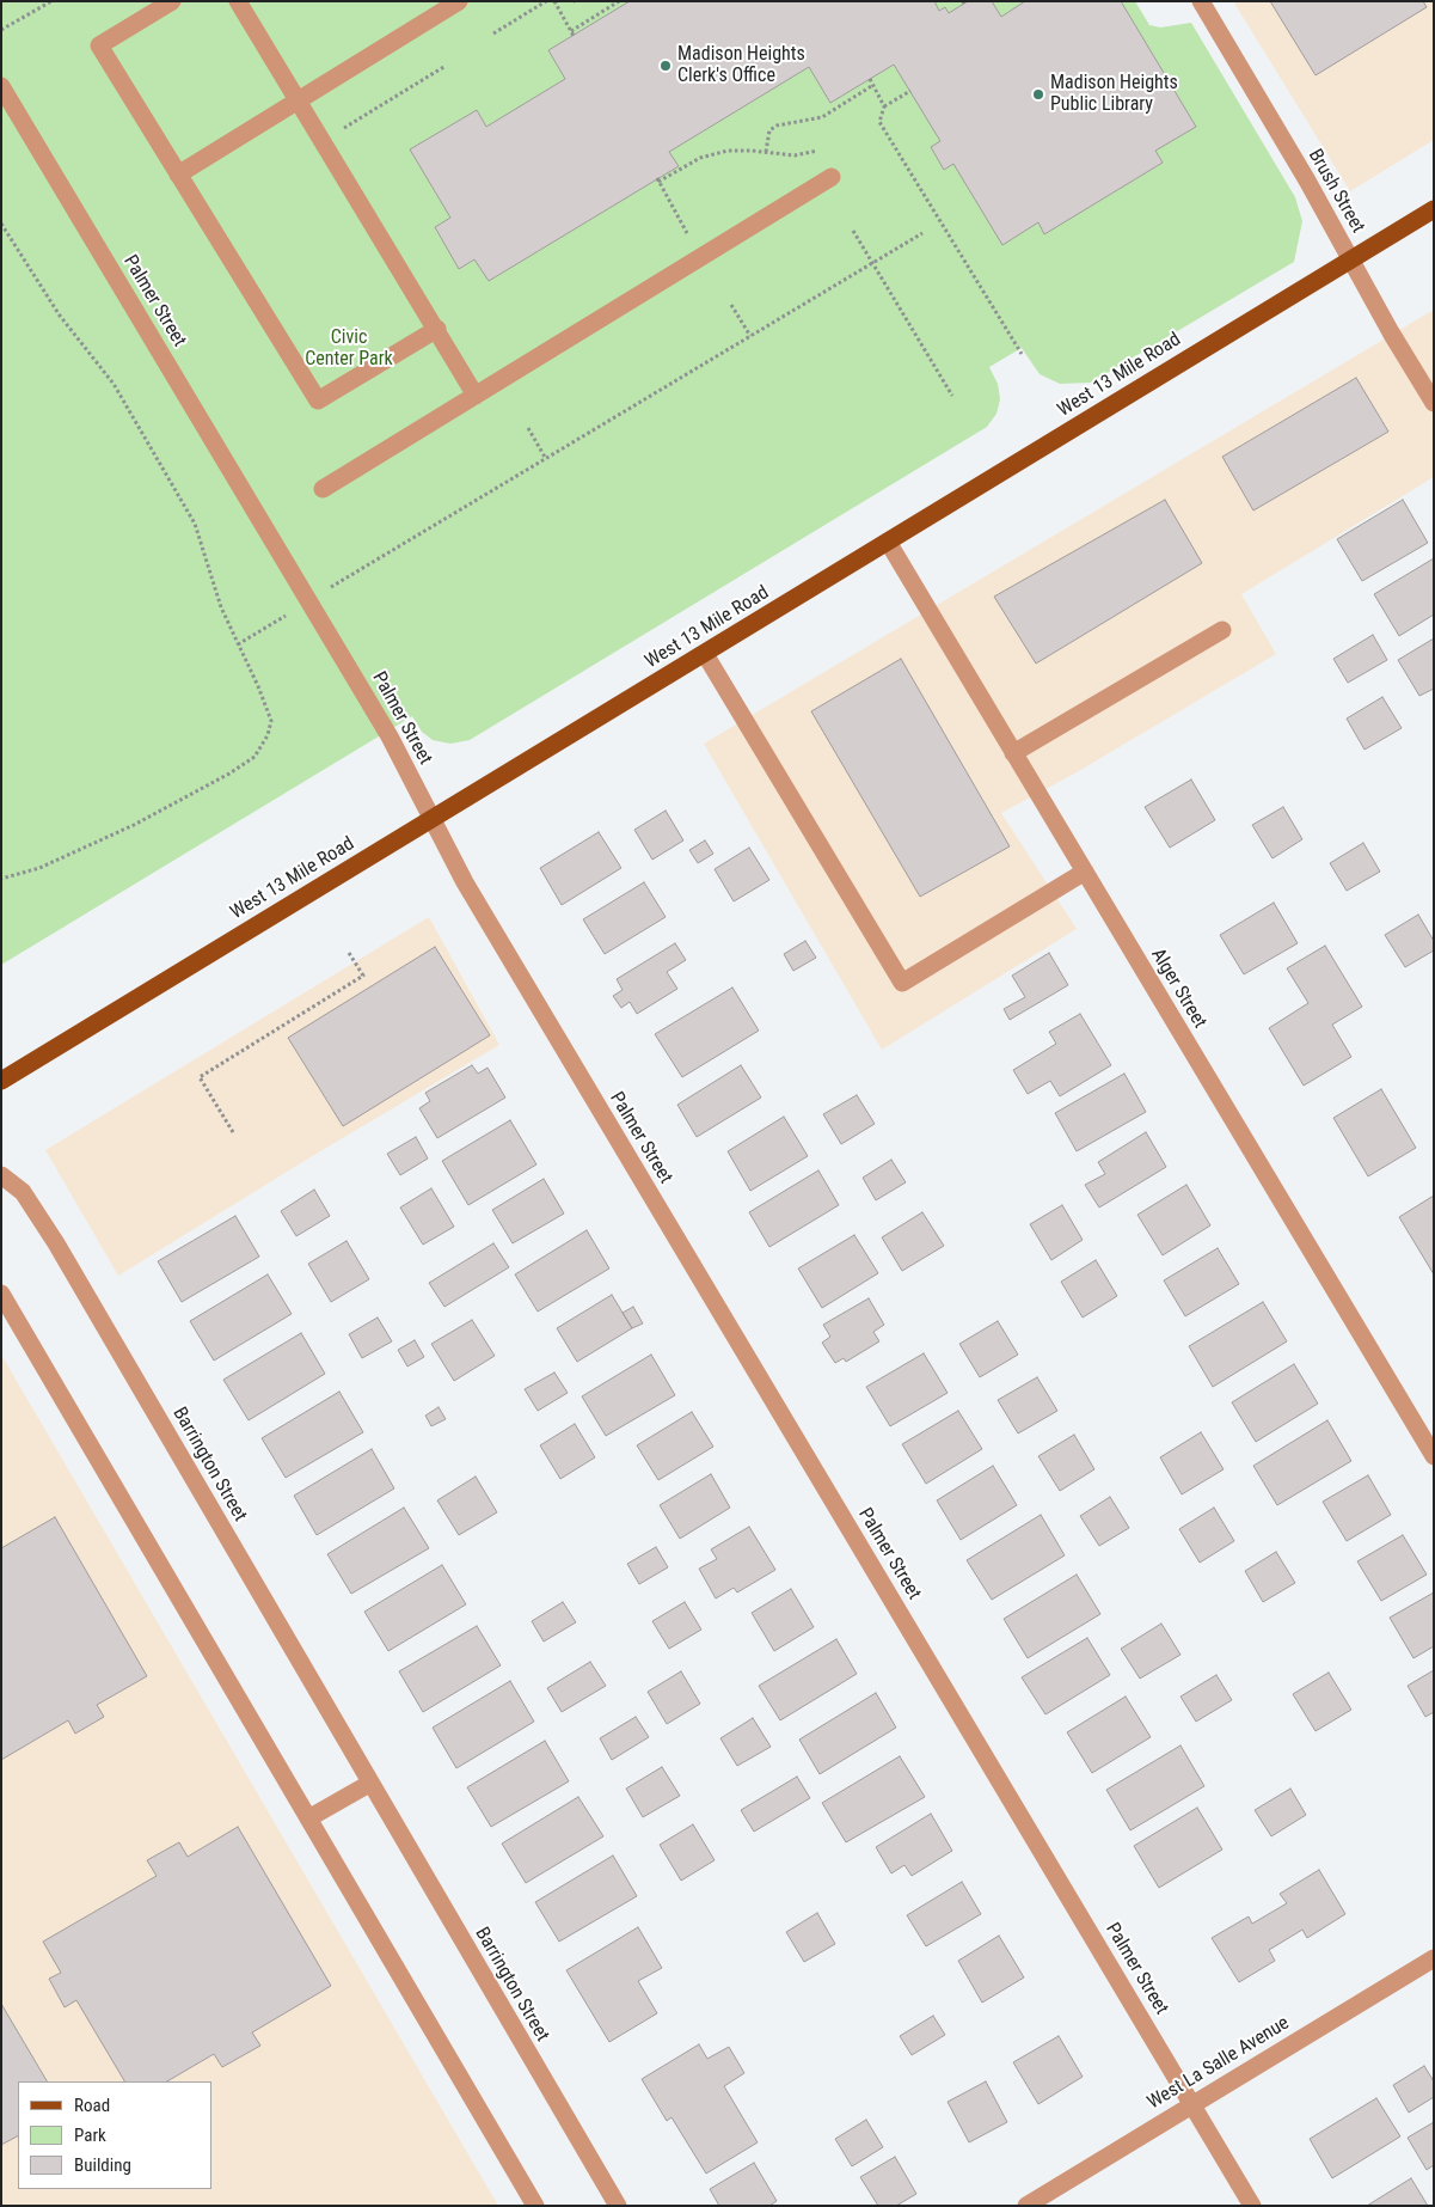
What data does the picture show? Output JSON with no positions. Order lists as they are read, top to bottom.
{
  "streets": {
    "main road": ["West 13 Mile Road"],
    "street": [
      "Brush Street",
      "Palmer Street",
      "Alger Street",
      "Barrington Street",
      "West La Salle Avenue"
    ]
  },
  "crossings": [
    ["Brush Street", "West 13 Mile Road"],
    ["Palmer Street", "West 13 Mile Road"],
    ["Palmer Street", "West La Salle Avenue"],
    ["West 13 Mile Road", "Alger Street"]
  ],
  "parks": ["Civic Center Park"],
  "places": ["Madison Heights Clerk's Office", "Madison Heights Public Library"],
  "legend": ["Road", "Park", "Building"]
}
